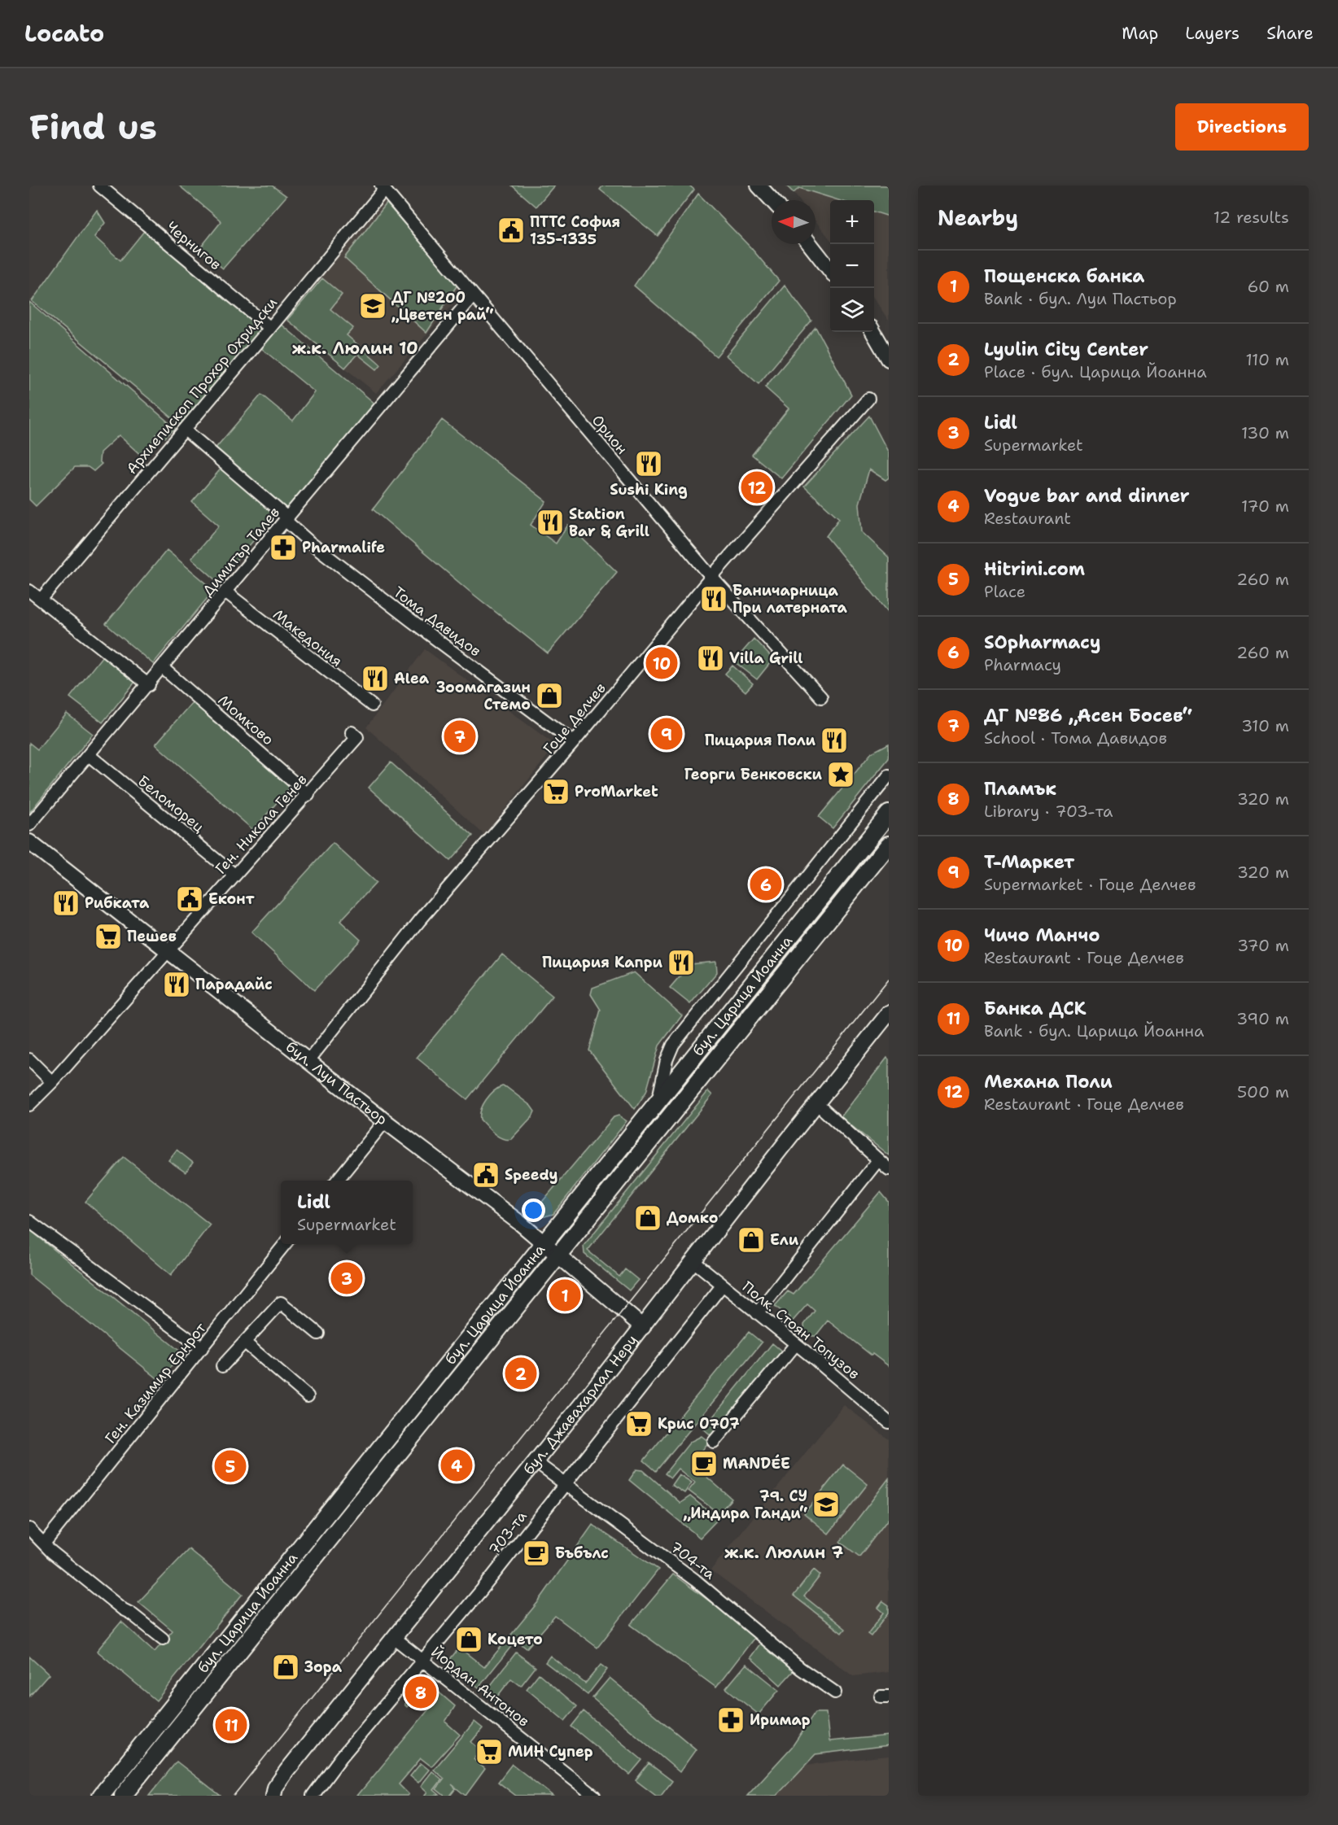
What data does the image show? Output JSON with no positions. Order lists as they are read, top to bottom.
{
  "streets": {
    "main road": ["бул. Царица Йоанна"],
    "street": [
      "Чернигов",
      "Архиепископ Прохор Охридски",
      "Орион",
      "Димитър Талев",
      "Тома Давидов",
      "Македония",
      "Гоце Делчев",
      "Момково",
      "Беломорец",
      "Ген. Никола Генев",
      "бул. Луи Пастьор",
      "Полк. Стоян Топузов",
      "Ген. Казимир Ернрот",
      "бул. Джавахарлал Неру",
      "703-та",
      "704-та",
      "Йордан Антонов"
    ]
  },
  "crossings": [
    ["Чернигов", "Архиепископ Прохор Охридски"],
    ["Архиепископ Прохор Охридски", "Орион"],
    ["Архиепископ Прохор Охридски", "Тома Давидов"],
    ["Орион", "Димитър Талев"],
    ["Орион", "Гоце Делчев"],
    ["Димитър Талев", "Тома Давидов"],
    ["Димитър Талев", "Македония"],
    ["Димитър Талев", "Момково"],
    ["Димитър Талев", "Беломорец"],
    ["Тома Давидов", "Гоце Делчев"],
    ["Гоце Делчев", "бул. Луи Пастьор"],
    ["Момково", "Ген. Никола Генев"],
    ["Беломорец", "Ген. Никола Генев"],
    ["Ген. Никола Генев", "бул. Луи Пастьор"],
    ["бул. Царица Йоанна", "бул. Луи Пастьор"],
    ["бул. Луи Пастьор", "бул. Джавахарлал Неру"],
    ["Полк. Стоян Топузов", "бул. Джавахарлал Неру"],
    ["Полк. Стоян Топузов", "703-та"],
    ["бул. Джавахарлал Неру", "704-та"],
    ["бул. Джавахарлал Неру", "Йордан Антонов"],
    ["703-та", "704-та"],
    ["703-та", "Йордан Антонов"]
  ],
  "districts": ["ж.к. Люлин 10", "ж.к. Люлин 7"],
  "places": {
    "public building": ["ПТТС София 135-1335", "Еконт", "Speedy"],
    "school or university": ["ДГ №200 „Цветен рай“", "79. СУ „Индира Ганди“"],
    "restaurant": [
      "Sushi King",
      "Station Bar & Grill",
      "Баничарница При латерната",
      "Villa Grill",
      "Alea",
      "Пицария Поли",
      "Рибката",
      "Пицария Капри",
      "Парадайс"
    ],
    "pharmacy": ["Pharmalife", "Иримар"],
    "shop": [
      "Зоомагазин Стемо",
      "Домко",
      "Ели",
      "Коцето",
      "Зора"
    ],
    "place": ["Георги Бенковски"],
    "supermarket": [
      "ProMarket",
      "Пешев",
      "Крис 0707",
      "МИН Супер"
    ],
    "cafe": ["MANDÉE", "Бъбълс"]
  },
  "north": "left",
  "page": {
    "header": "Locato",
    "nav": ["Map", "Layers", "Share"],
    "buttons": "Directions",
    "title": "Find us",
    "heading": ["Nearby", "12 results"],
    "map_buttons": ["+", "−"],
    "list": [
      {
        "mark": "1",
        "name": "Пощенска банка",
        "note": "Bank · бул. Луи Пастьор",
        "value": "60 m"
      },
      {
        "mark": "2",
        "name": "Lyulin City Center",
        "note": "Place · бул. Царица Йоанна",
        "value": "110 m"
      },
      {
        "mark": "3",
        "name": "Lidl",
        "note": "Supermarket",
        "value": "130 m"
      },
      {
        "mark": "4",
        "name": "Vogue bar and dinner",
        "note": "Restaurant",
        "value": "170 m"
      },
      {
        "mark": "5",
        "name": "Hitrini.com",
        "note": "Place",
        "value": "260 m"
      },
      {
        "mark": "6",
        "name": "SOpharmacy",
        "note": "Pharmacy",
        "value": "260 m"
      },
      {
        "mark": "7",
        "name": "ДГ №86 „Асен Босев“",
        "note": "School · Тома Давидов",
        "value": "310 m"
      },
      {
        "mark": "8",
        "name": "Пламък",
        "note": "Library · 703-та",
        "value": "320 m"
      },
      {
        "mark": "9",
        "name": "Т-Маркет",
        "note": "Supermarket · Гоце Делчев",
        "value": "320 m"
      },
      {
        "mark": "10",
        "name": "Чичо Манчо",
        "note": "Restaurant · Гоце Делчев",
        "value": "370 m"
      },
      {
        "mark": "11",
        "name": "Банка ДСК",
        "note": "Bank · бул. Царица Йоанна",
        "value": "390 m"
      },
      {
        "mark": "12",
        "name": "Механа Поли",
        "note": "Restaurant · Гоце Делчев",
        "value": "500 m"
      }
    ],
    "pins": [
      "12",
      "10",
      "9",
      "7",
      "6",
      "3",
      "1",
      "2",
      "4",
      "5",
      "8",
      "11"
    ],
    "popup": ["Lidl", "Supermarket"]
  }
}
